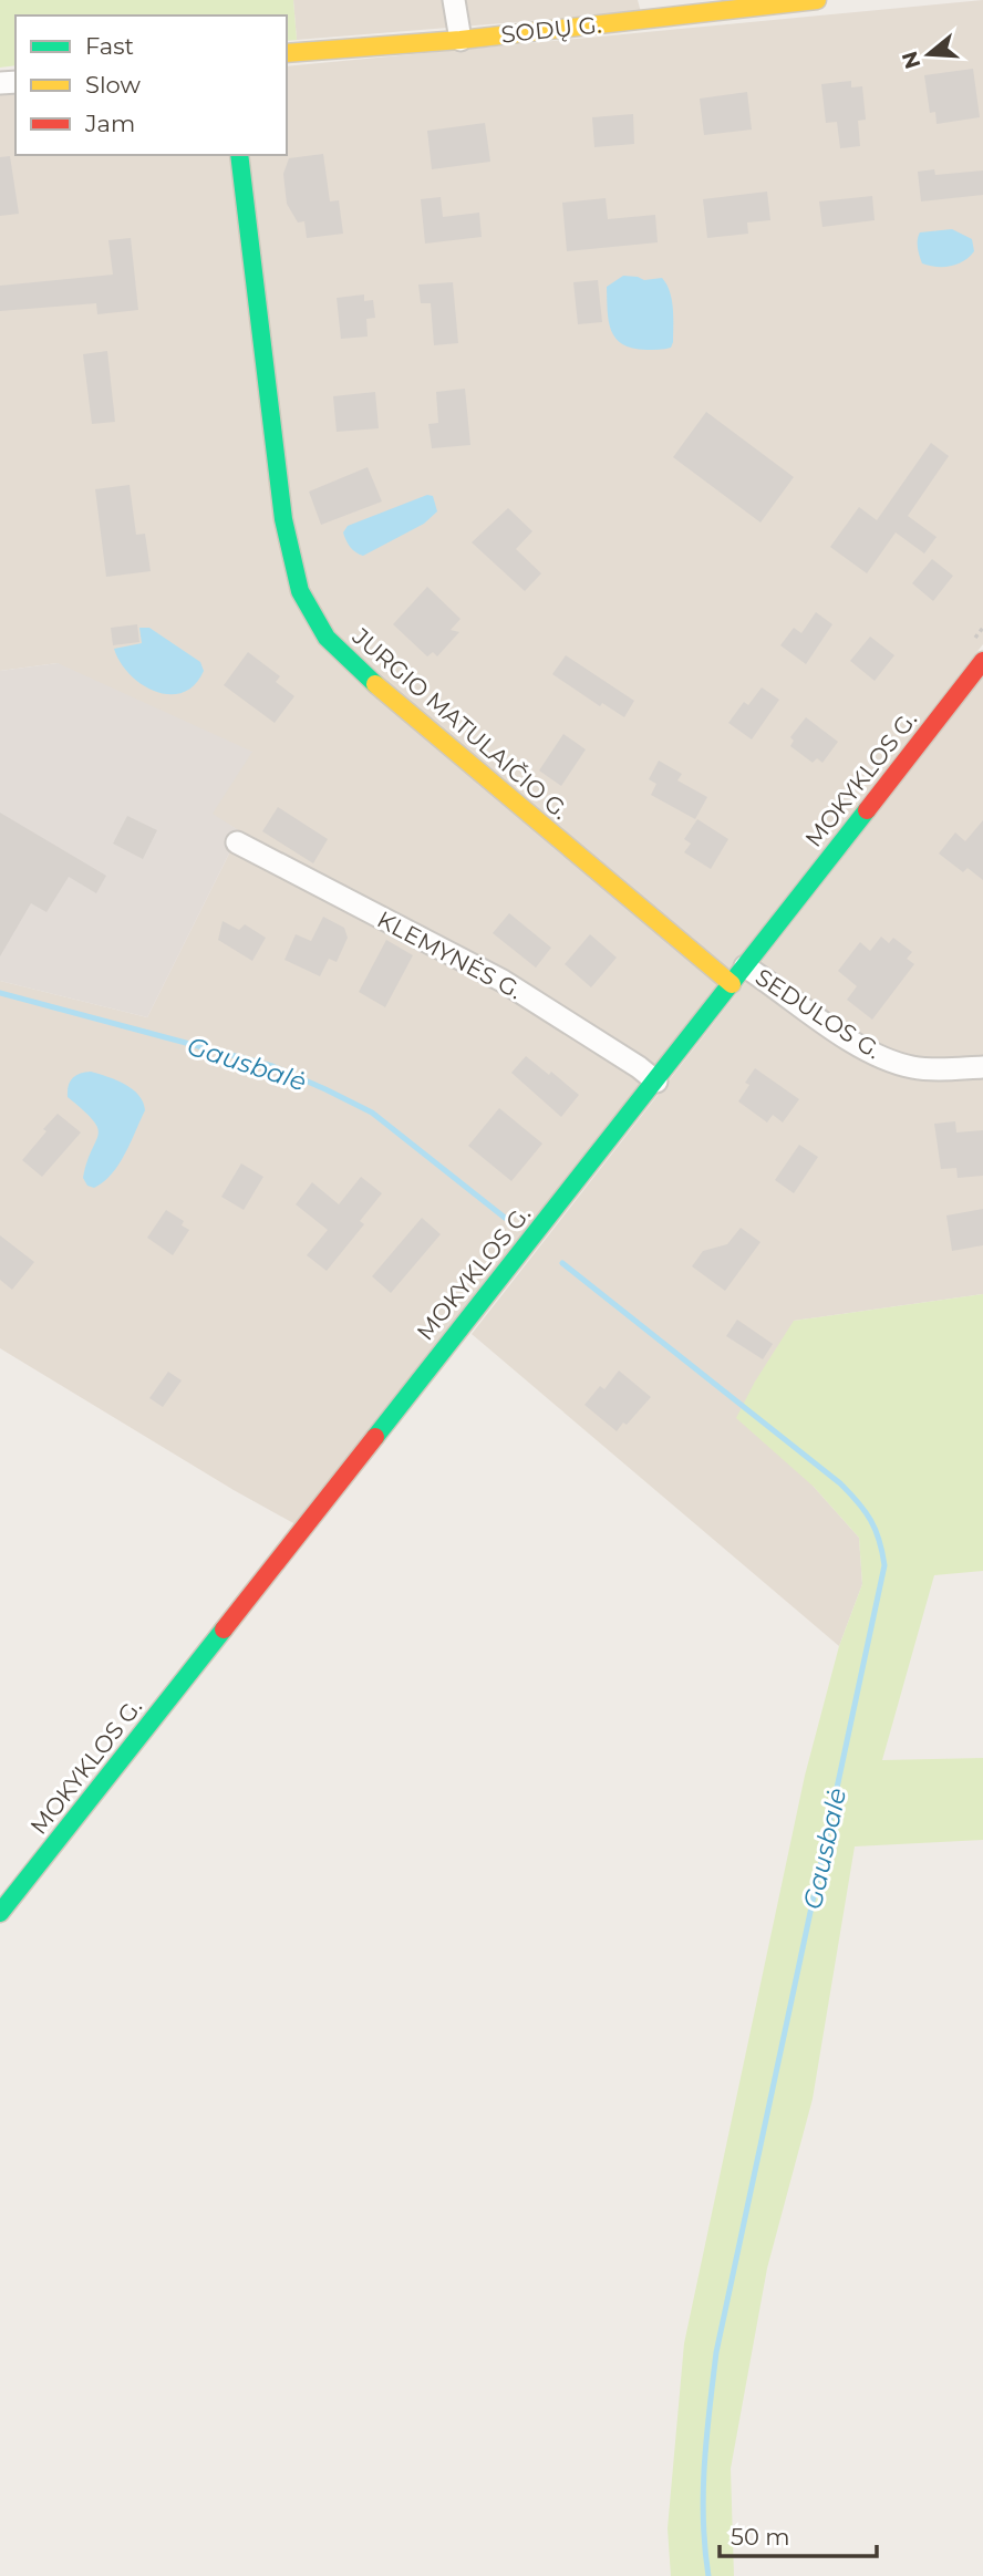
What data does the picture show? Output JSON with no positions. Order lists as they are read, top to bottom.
{
  "streets": {
    "main road": ["SODŲ G.", "JURGIO MATULAIČIO G.", "MOKYKLOS G."],
    "street": ["KLEMYNĖS G.", "SEDULOS G."]
  },
  "crossings": [
    ["JURGIO MATULAIČIO G.", "MOKYKLOS G."],
    ["MOKYKLOS G.", "KLEMYNĖS G."],
    ["MOKYKLOS G.", "SEDULOS G."]
  ],
  "water": ["Gausbalė"],
  "legend": ["Fast", "Slow", "Jam"],
  "scale_bar": "50 m",
  "north": "left"
}
